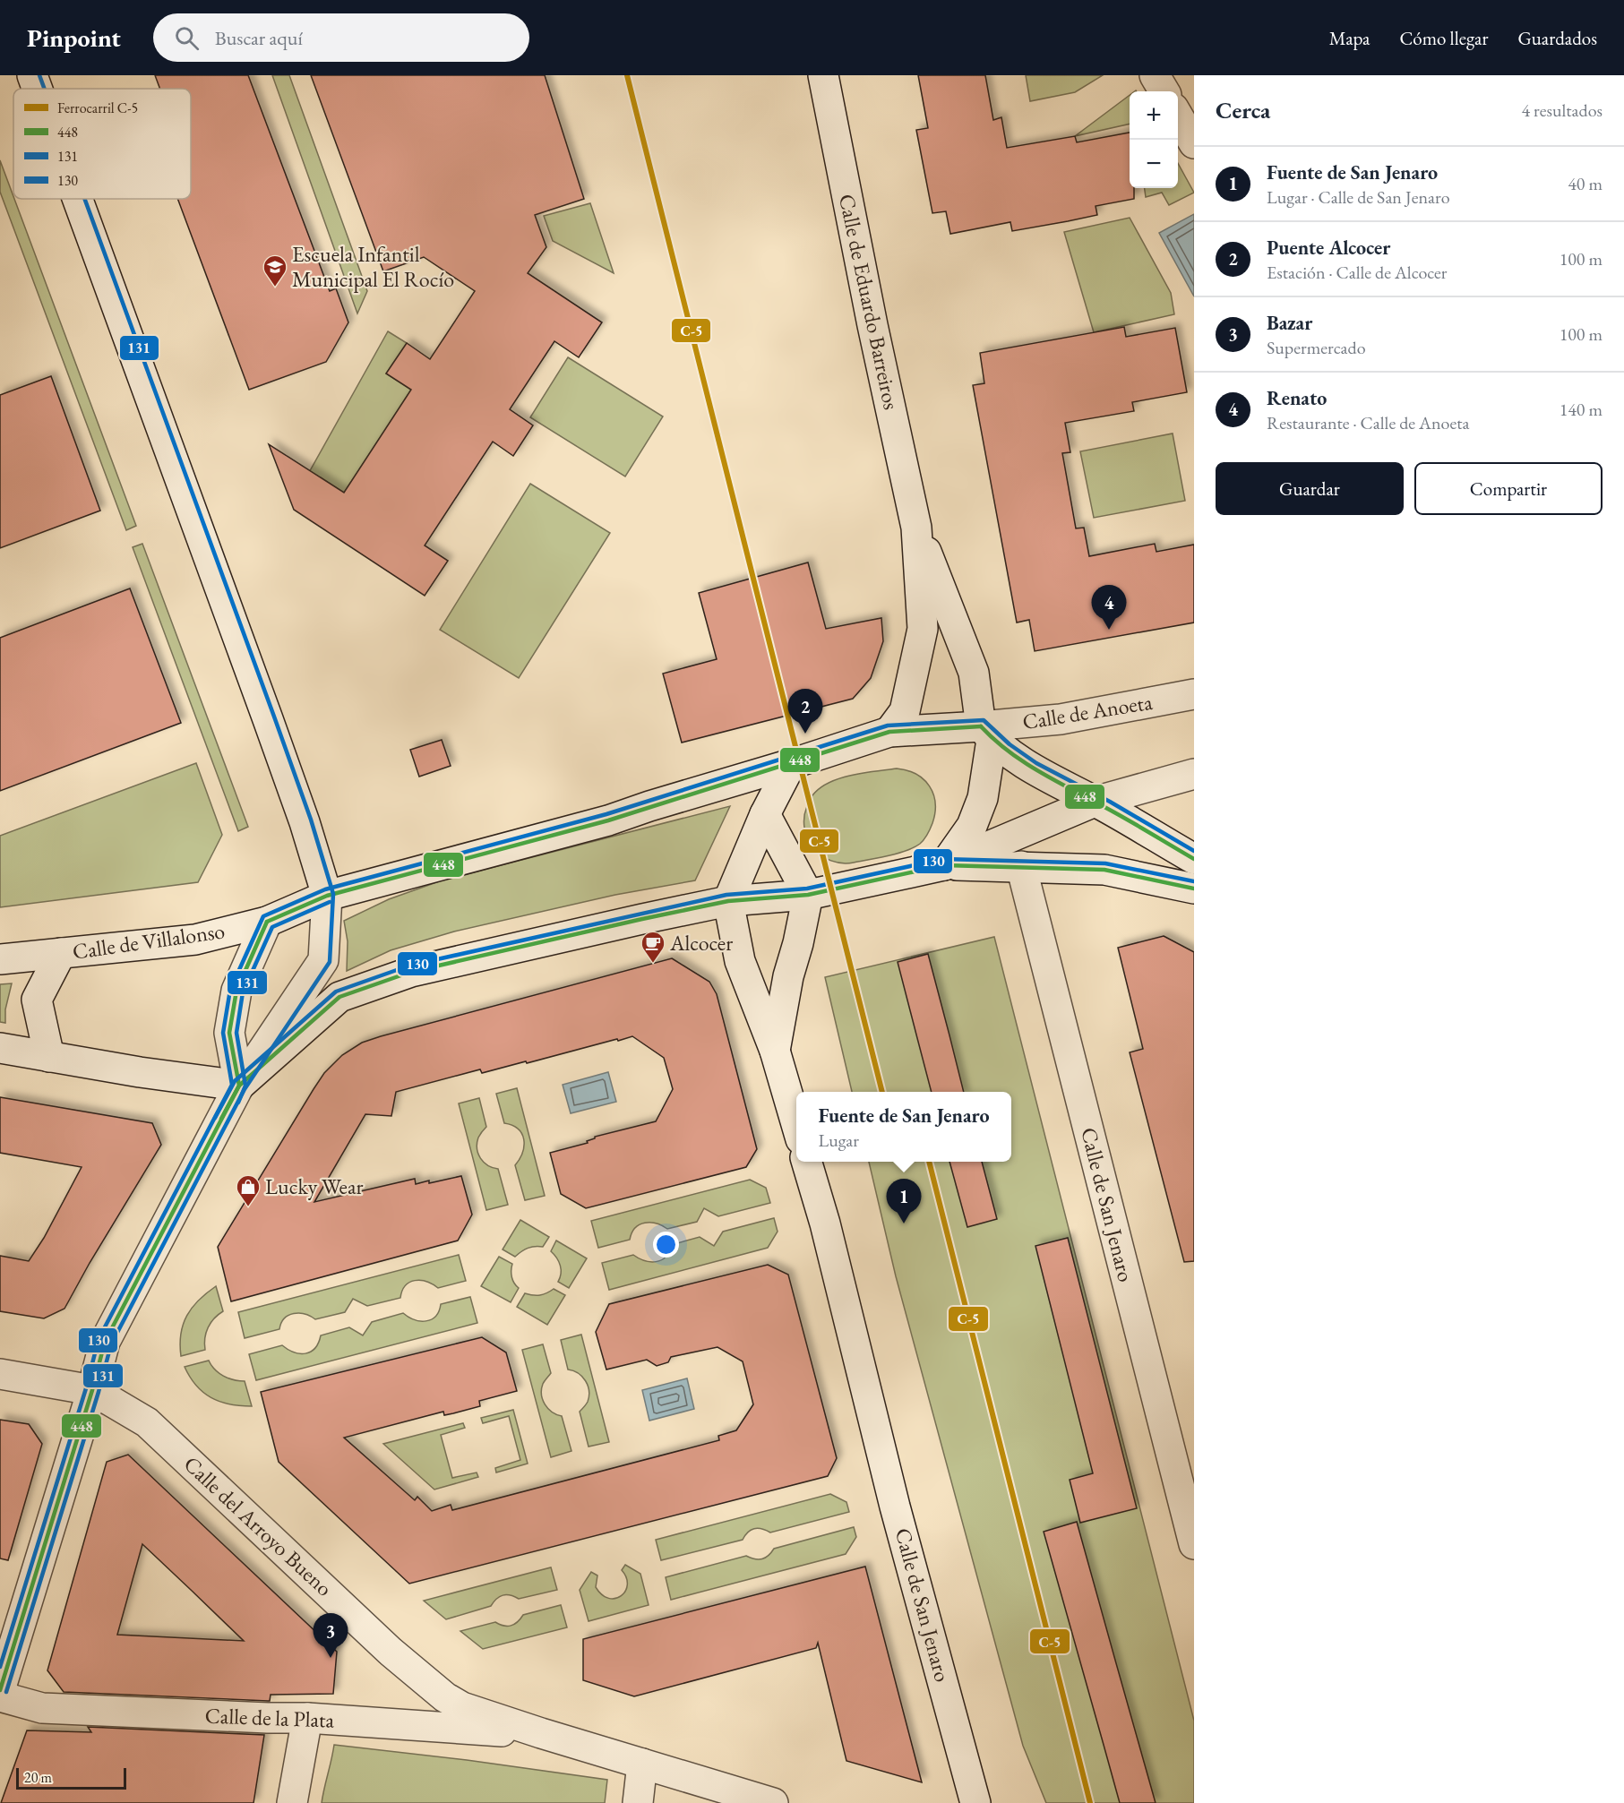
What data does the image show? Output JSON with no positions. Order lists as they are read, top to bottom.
{
  "streets": {
    "street": [
      "Calle de Eduardo Barreiros",
      "Calle de Anoeta",
      "Calle de Villalonso",
      "Calle de San Jenaro",
      "Calle del Arroyo Bueno",
      "Calle de la Plata"
    ]
  },
  "crossings": [
    ["Calle de Eduardo Barreiros", "Calle de Anoeta"],
    ["Calle de Anoeta", "Calle de Villalonso"],
    ["Calle del Arroyo Bueno", "Calle de la Plata"]
  ],
  "places": {
    "school or university": ["Escuela Infantil Municipal El Rocío"],
    "cafe": ["Alcocer"],
    "shop": ["Lucky Wear"]
  },
  "lines": [
    "rail line C-5",
    "transit line 131",
    "transit line 130",
    "transit line 448"
  ],
  "legend": [
    "Ferrocarril C-5",
    "448",
    "131",
    "130"
  ],
  "scale_bar": "20 m",
  "page": {
    "header": "Pinpoint",
    "search": "Buscar aquí",
    "nav": ["Mapa", "Cómo llegar", "Guardados"],
    "heading": ["Cerca", "4 resultados"],
    "map_buttons": ["+", "−"],
    "list": [
      {
        "mark": "1",
        "name": "Fuente de San Jenaro",
        "note": "Lugar · Calle de San Jenaro",
        "value": "40 m"
      },
      {
        "mark": "2",
        "name": "Puente Alcocer",
        "note": "Estación · Calle de Alcocer",
        "value": "100 m"
      },
      {
        "mark": "3",
        "name": "Bazar",
        "note": "Supermercado",
        "value": "100 m"
      },
      {
        "mark": "4",
        "name": "Renato",
        "note": "Restaurante · Calle de Anoeta",
        "value": "140 m"
      }
    ],
    "buttons": ["Guardar", "Compartir"],
    "pins": [
      "4",
      "2",
      "1",
      "3"
    ],
    "popup": ["Fuente de San Jenaro", "Lugar"],
    "scale": "20 m"
  }
}
